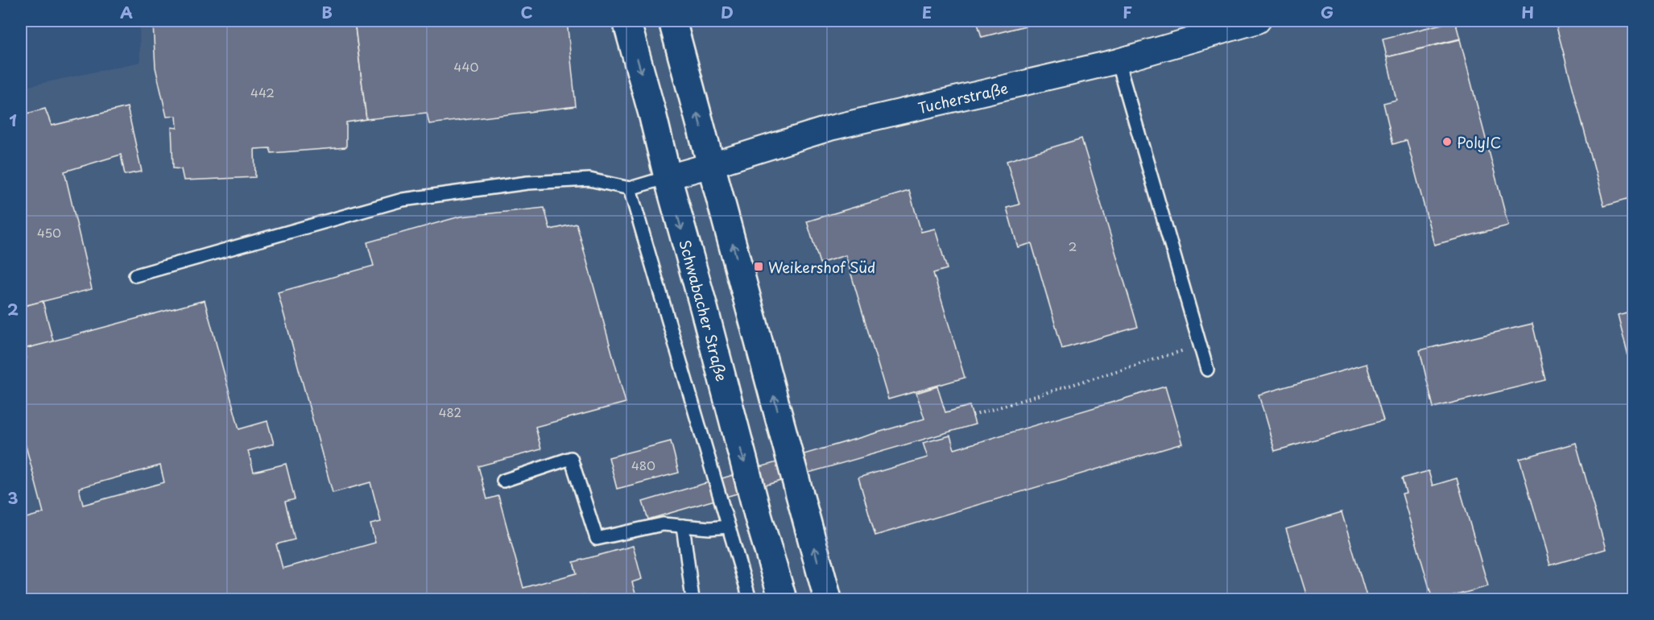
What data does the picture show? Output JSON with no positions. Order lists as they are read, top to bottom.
{
  "streets": {
    "main road": ["Schwabacher Straße"],
    "street": ["Tucherstraße"]
  },
  "crossings": [
    ["Tucherstraße", "Schwabacher Straße"]
  ],
  "places": {
    "other": ["PolyIC"],
    "transit": ["Weikershof Süd"]
  },
  "house_numbers": [
    "440",
    "442",
    "450",
    "2",
    "482",
    "480"
  ],
  "grid": {
    "columns": [
      "A",
      "B",
      "C",
      "D",
      "E",
      "F",
      "G",
      "H"
    ],
    "rows": ["1", "2", "3"]
  }
}
